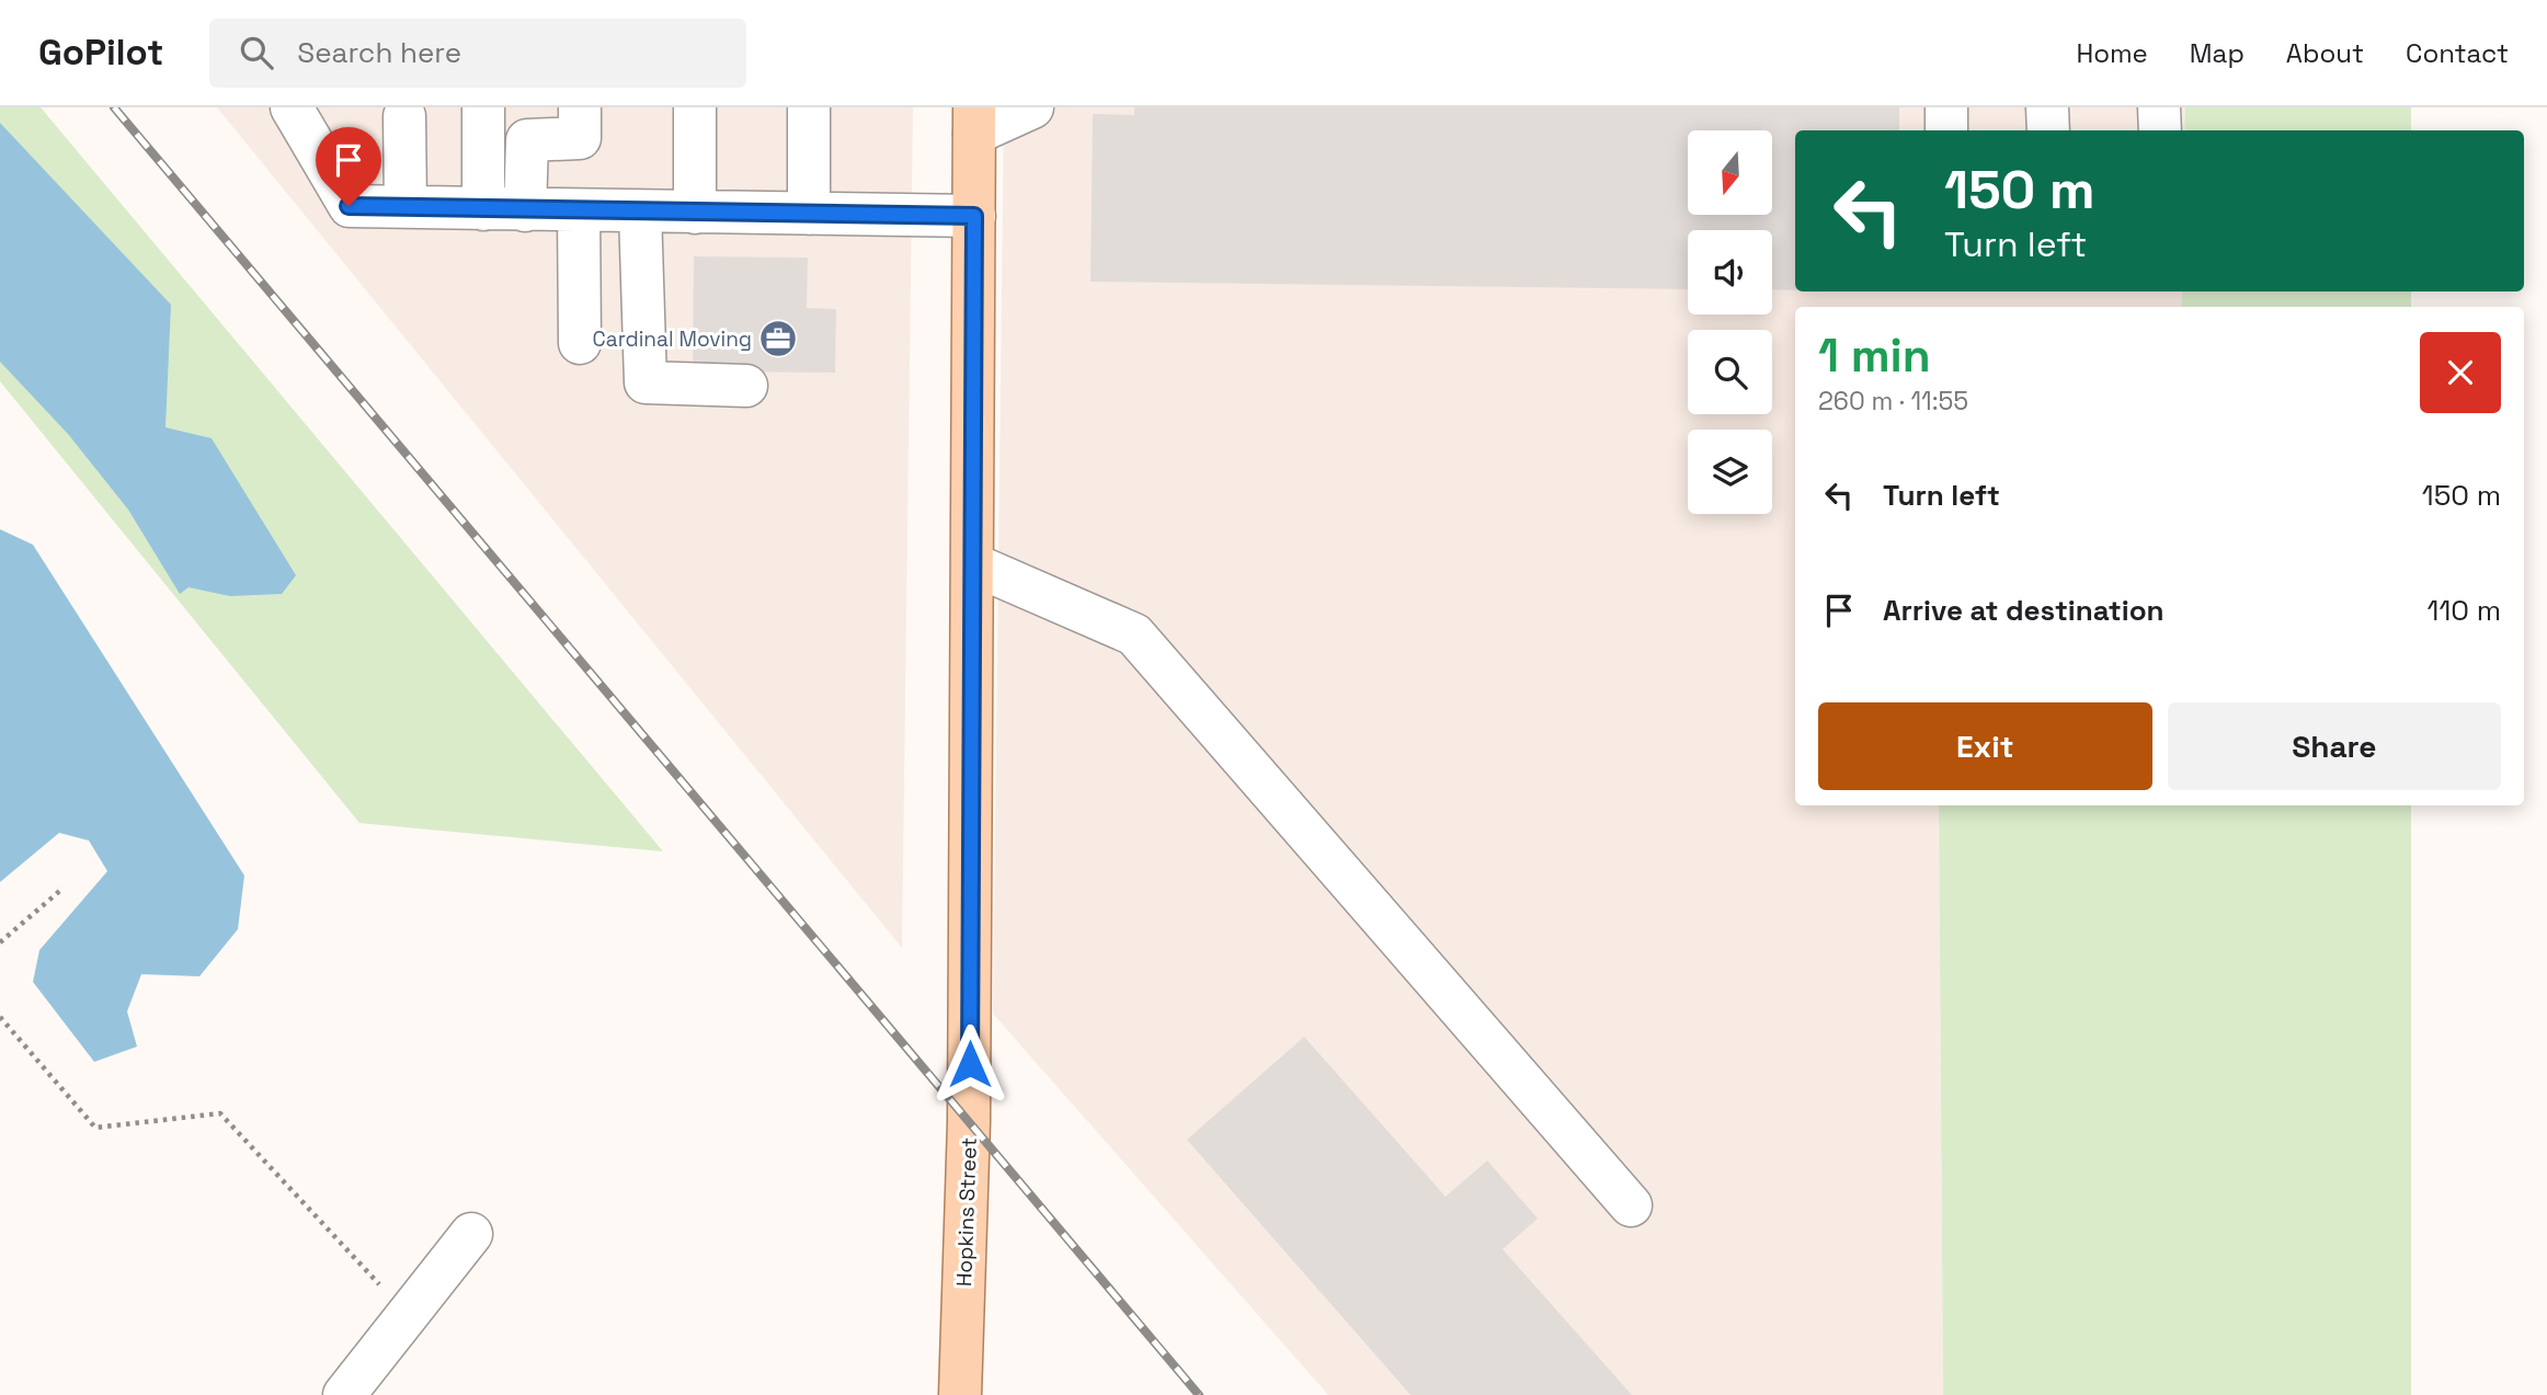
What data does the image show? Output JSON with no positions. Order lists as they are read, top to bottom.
{
  "streets": {
    "main road": ["Hopkins Street"]
  },
  "places": {
    "office": ["Cardinal Moving"]
  },
  "north": "bottom",
  "page": {
    "header": "GoPilot",
    "search": "Search here",
    "nav": [
      "Home",
      "Map",
      "About",
      "Contact"
    ],
    "turn": ["150 m", "Turn left"],
    "heading": ["1 min", "260 m · 11:55"],
    "list": [
      {
        "name": "Turn left",
        "value": "150 m"
      },
      {
        "name": "Arrive at destination",
        "value": "110 m"
      }
    ],
    "buttons": ["Exit", "Share"]
  }
}
